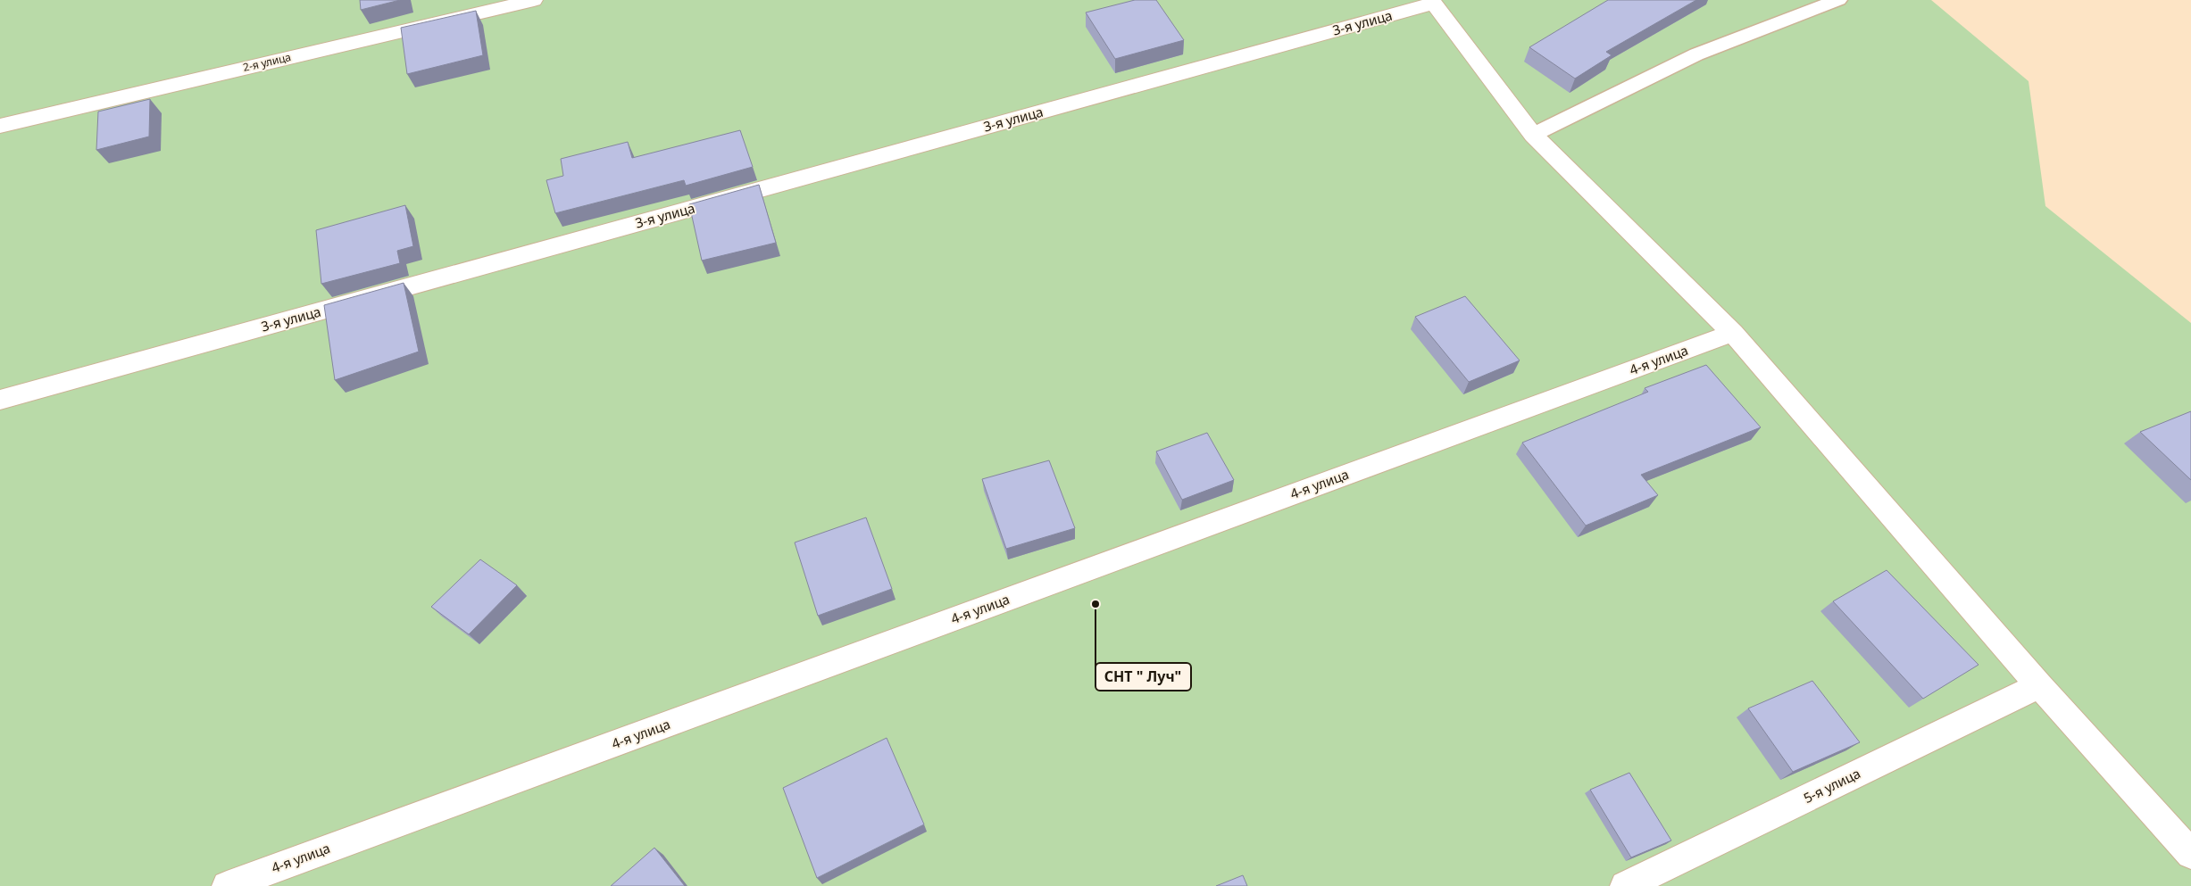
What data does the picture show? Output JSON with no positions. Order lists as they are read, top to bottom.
{
  "streets": {
    "street": [
      "3-я улица",
      "2-я улица",
      "4-я улица",
      "5-я улица"
    ]
  },
  "places": ["СНТ \" Луч\""]
}
